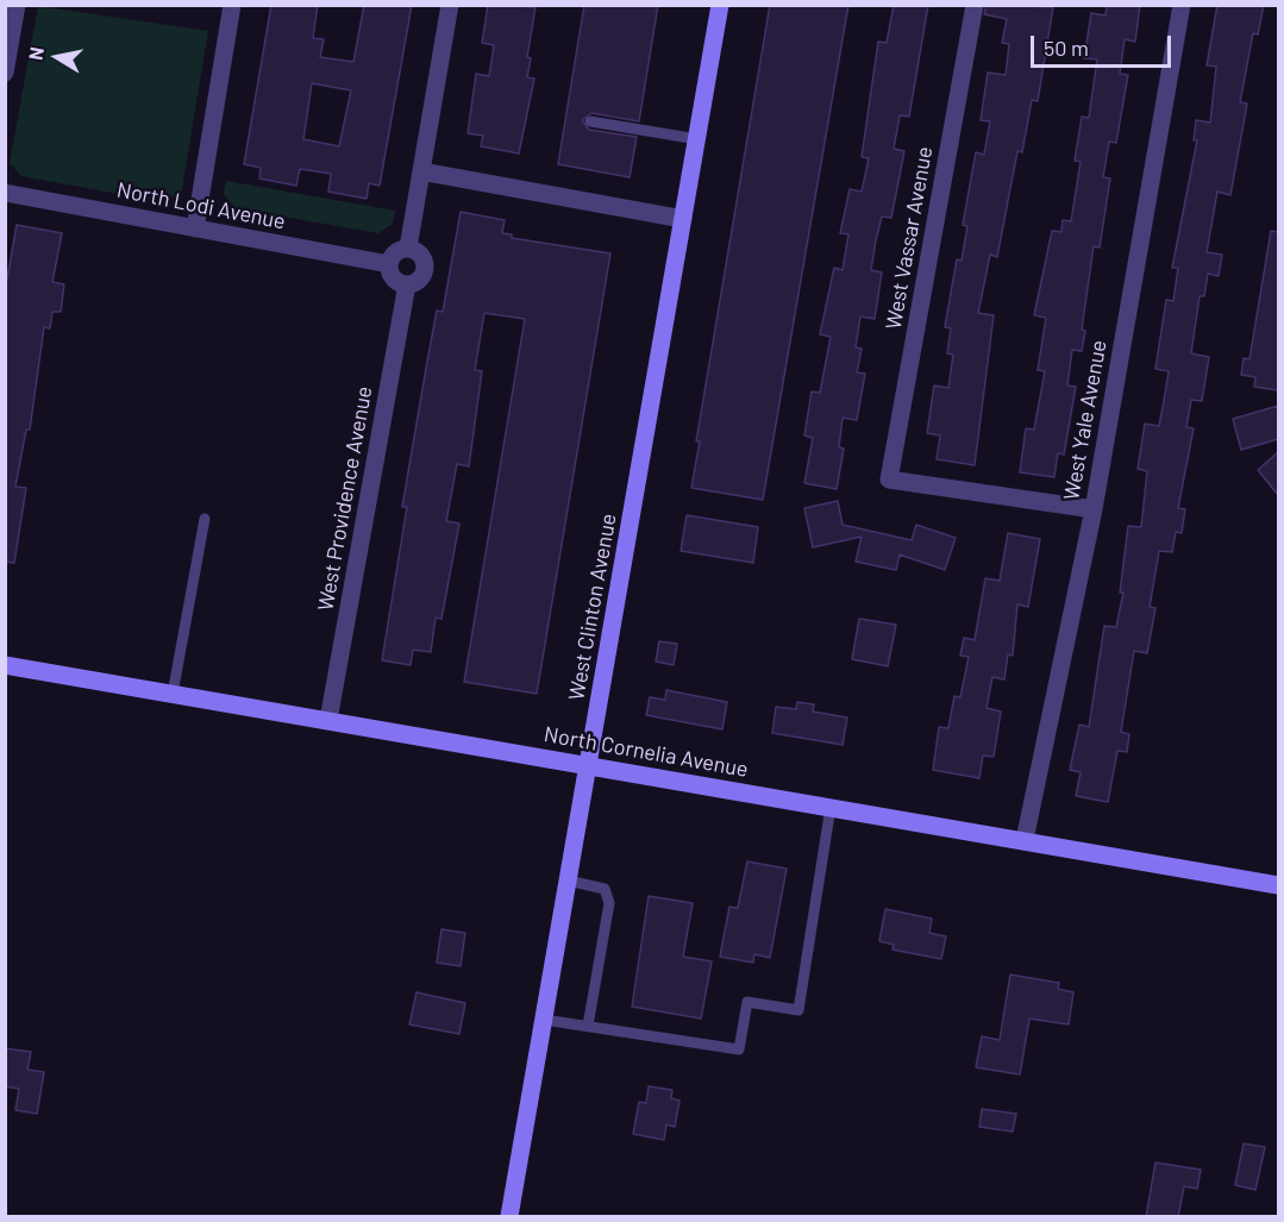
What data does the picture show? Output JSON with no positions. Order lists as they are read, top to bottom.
{
  "streets": {
    "street": [
      "North Lodi Avenue",
      "West Vassar Avenue",
      "West Yale Avenue",
      "West Providence Avenue",
      "West Clinton Avenue",
      "North Cornelia Avenue"
    ]
  },
  "crossings": [
    ["North Lodi Avenue", "West Providence Avenue"],
    ["West Vassar Avenue", "West Yale Avenue"],
    ["West Yale Avenue", "North Cornelia Avenue"],
    ["West Providence Avenue", "North Cornelia Avenue"],
    ["West Clinton Avenue", "North Cornelia Avenue"]
  ],
  "scale_bar": "50 m",
  "north": "left"
}
